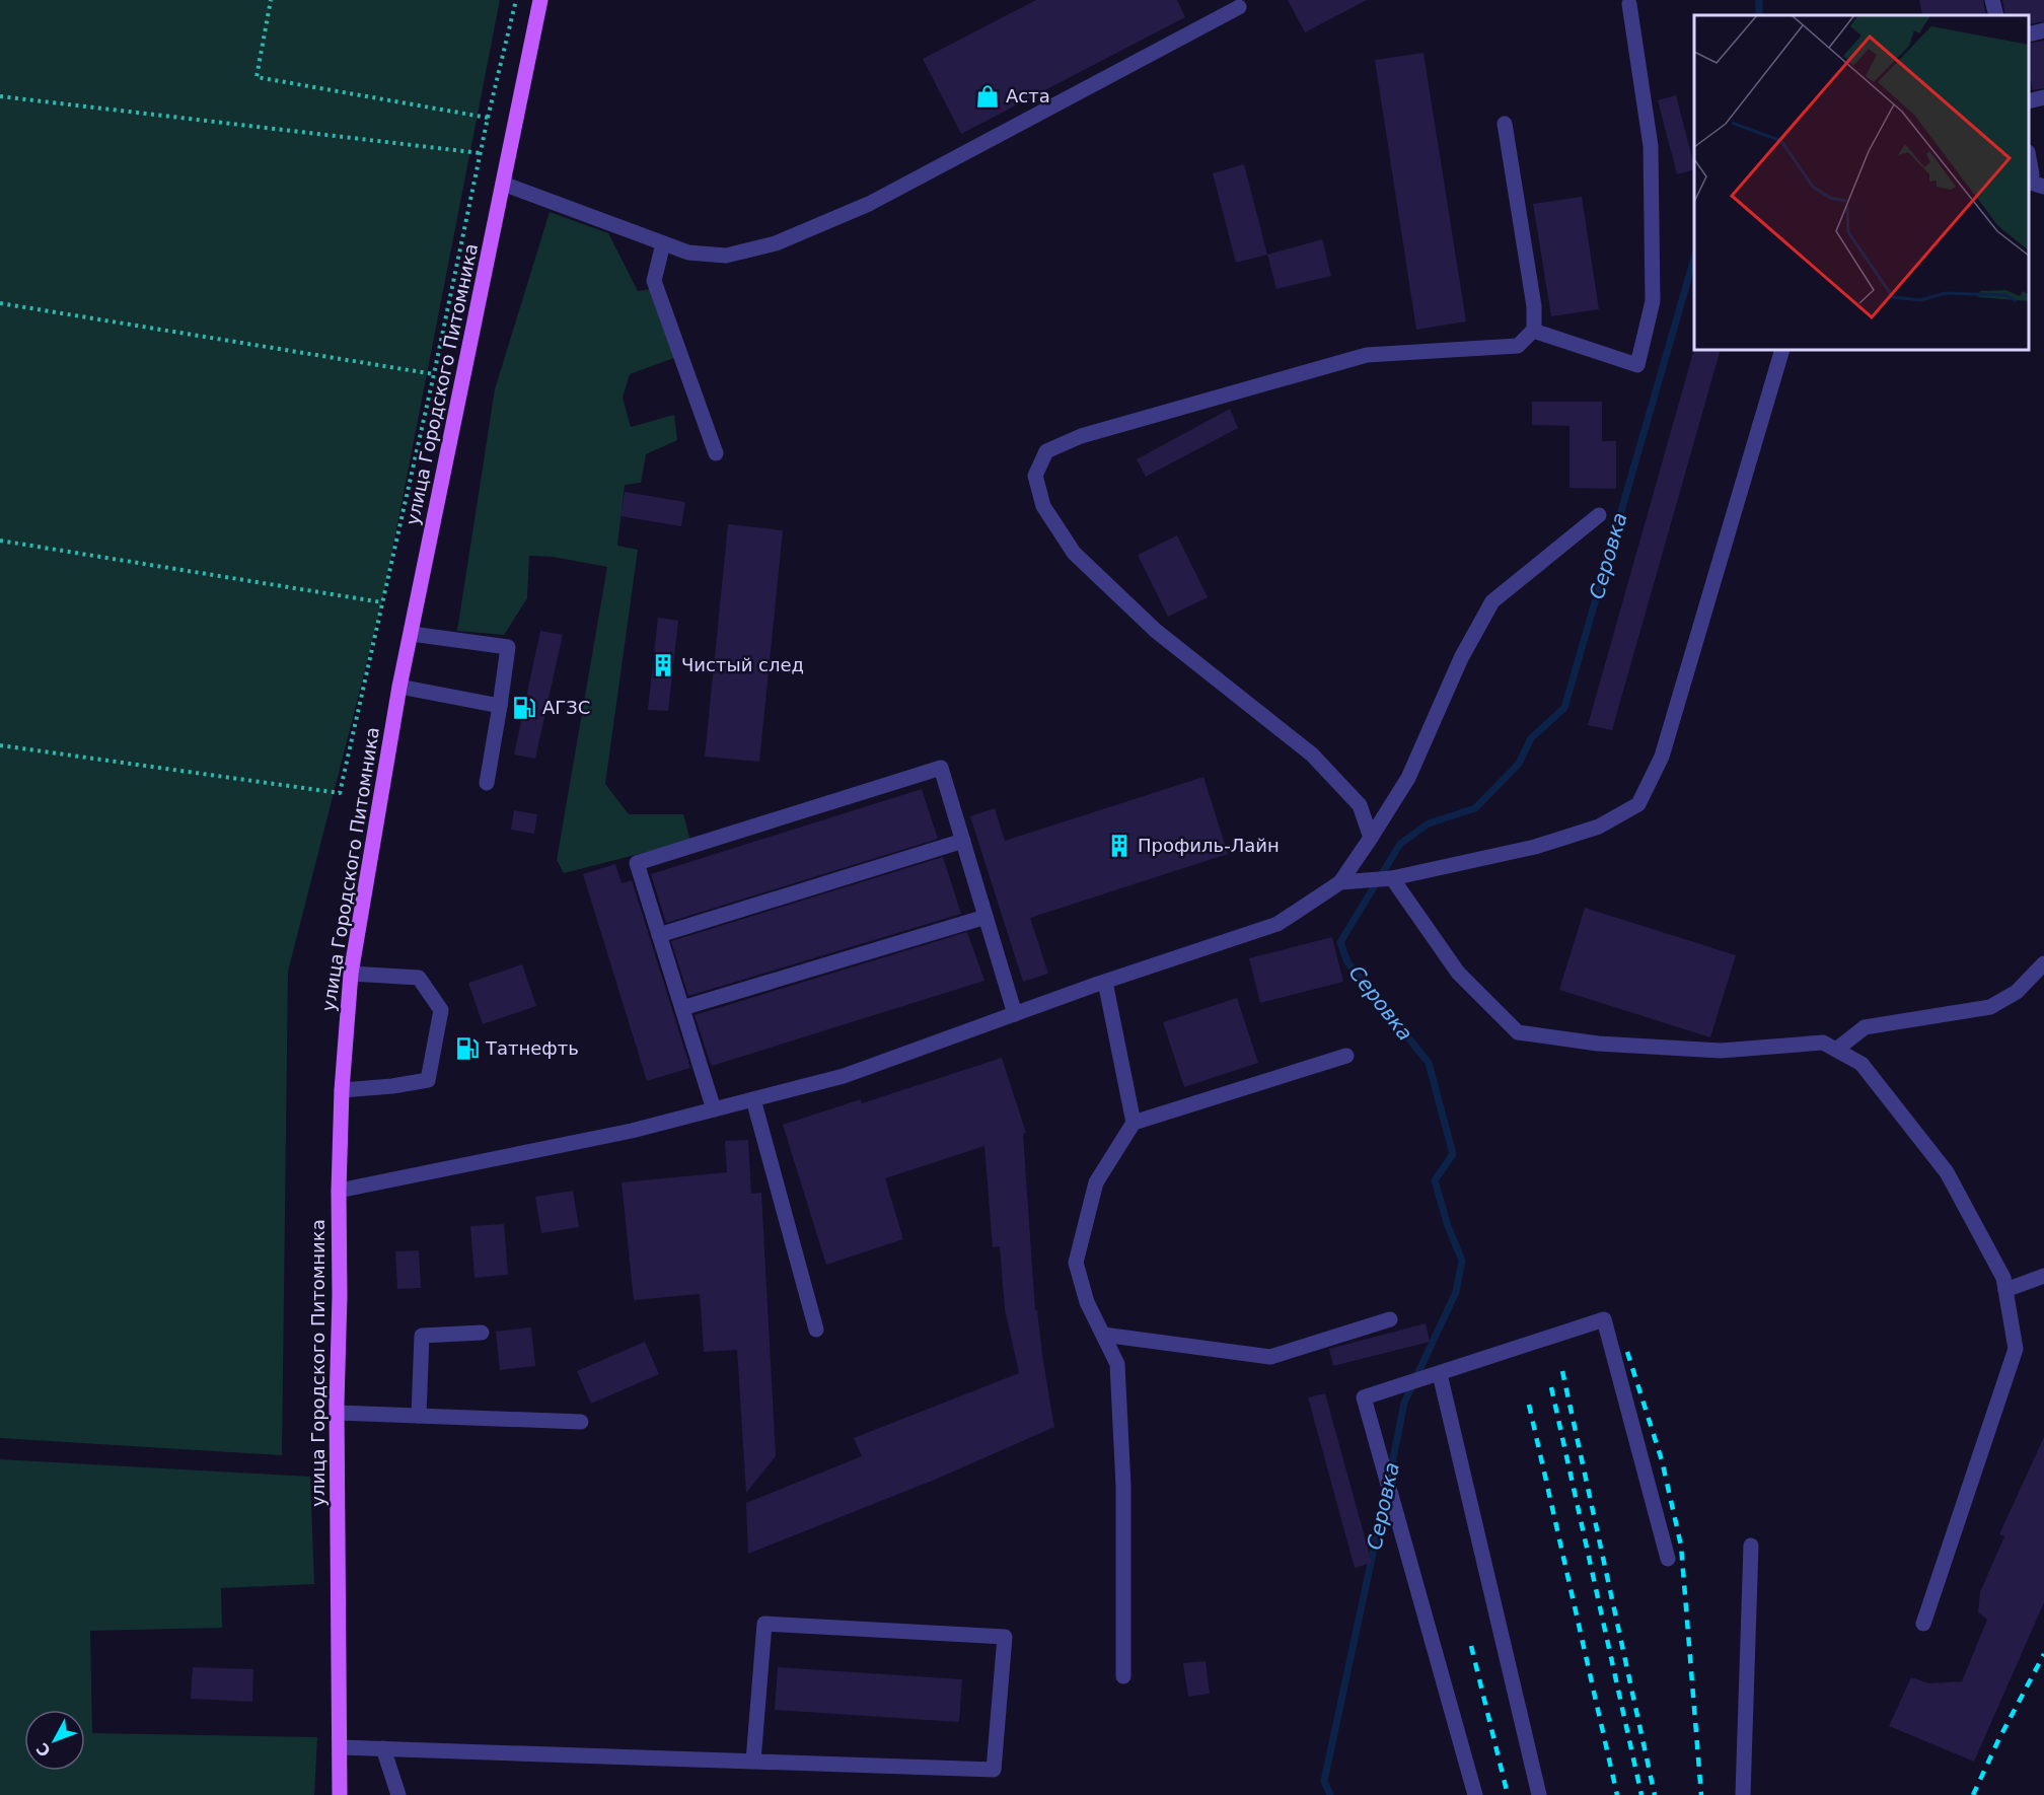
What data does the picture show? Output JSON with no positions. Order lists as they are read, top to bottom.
{
  "streets": {
    "main road": ["улица Городского Питомника"]
  },
  "water": ["Серовка"],
  "places": {
    "shop": ["Аста"],
    "building": ["Чистый след", "Профиль-Лайн"],
    "fuel station": ["АГЗС", "Татнефть"]
  },
  "north": "bottom left"
}
